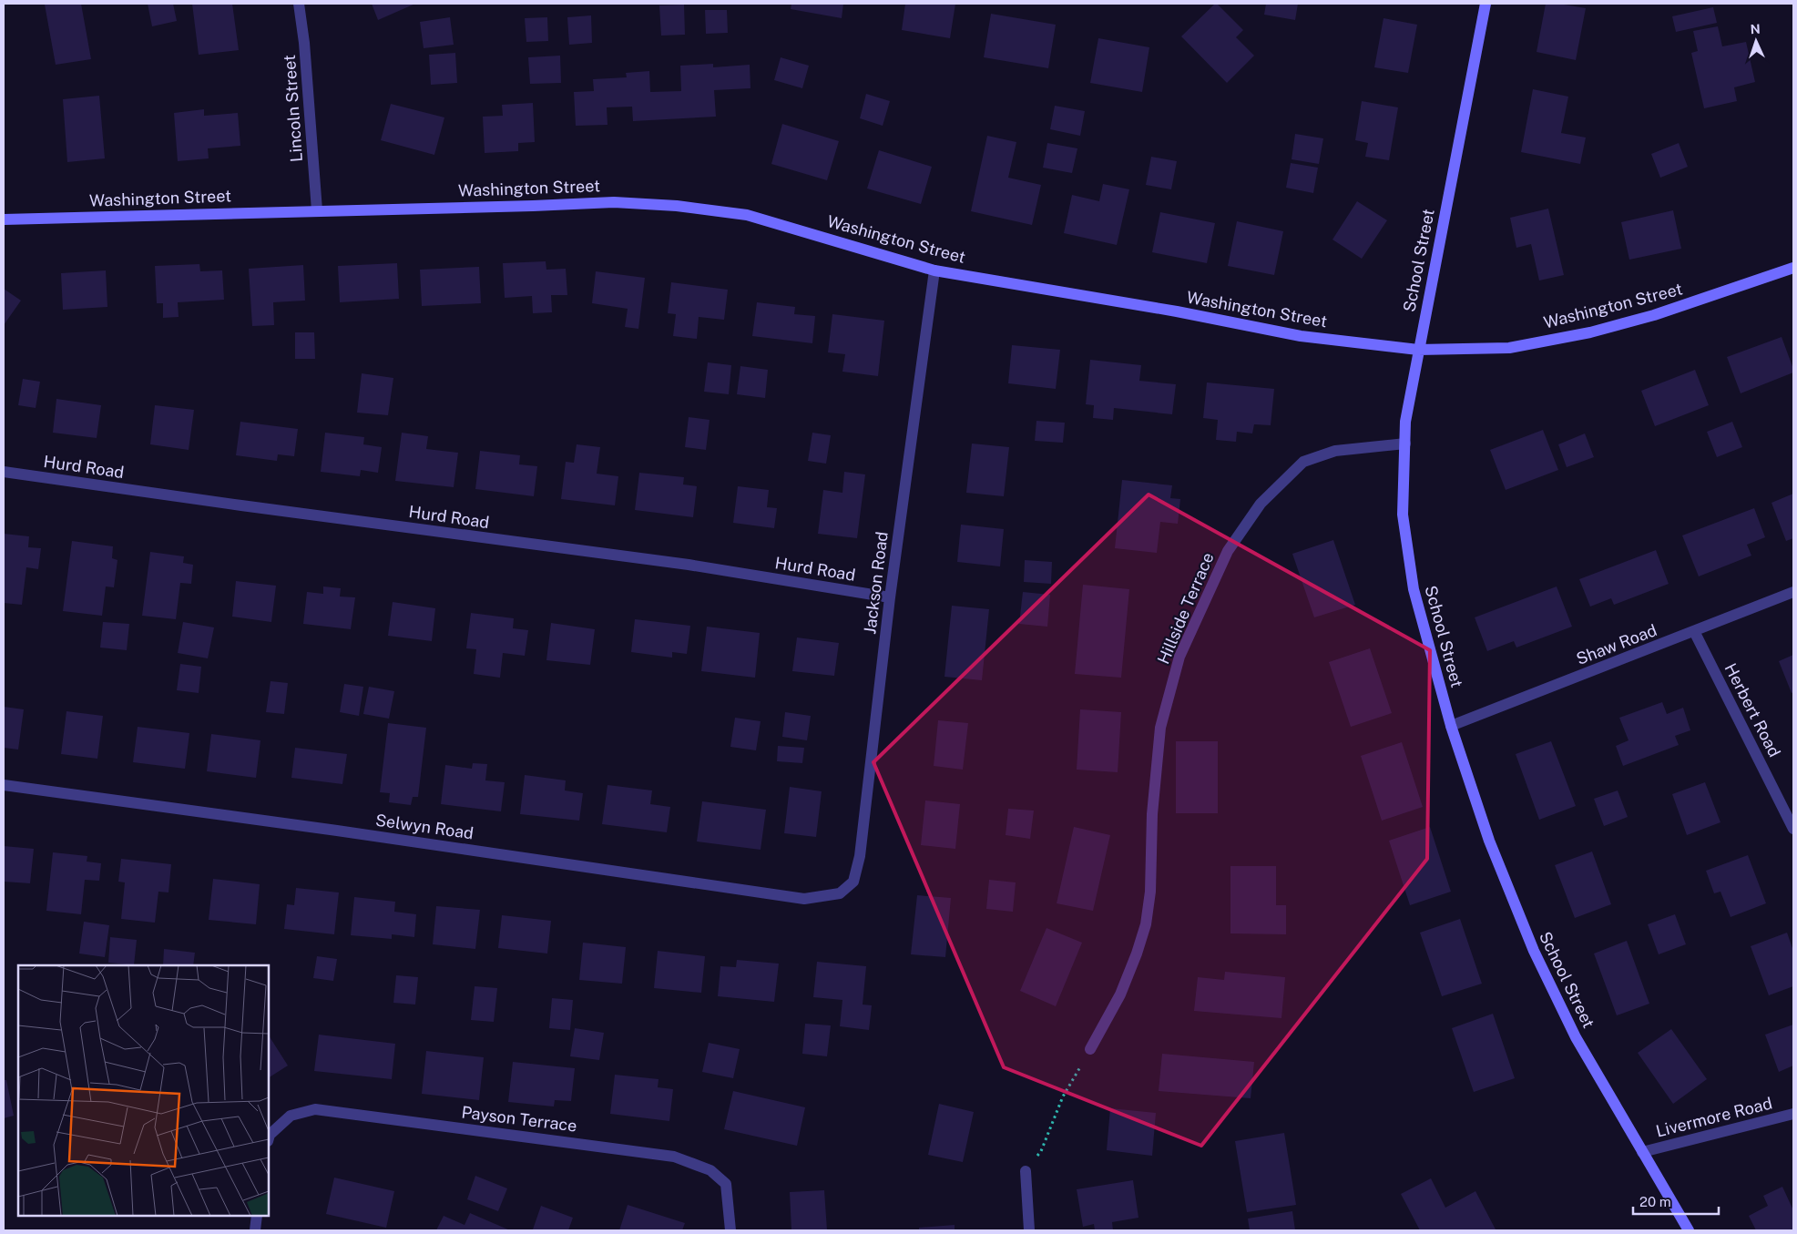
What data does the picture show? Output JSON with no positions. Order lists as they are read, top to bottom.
{
  "streets": {
    "street": [
      "Lincoln Street",
      "Washington Street",
      "School Street",
      "Hurd Road",
      "Jackson Road",
      "Hillside Terrace",
      "Shaw Road",
      "Herbert Road",
      "Selwyn Road",
      "Livermore Road",
      "Payson Terrace"
    ]
  },
  "crossings": [
    ["Lincoln Street", "Washington Street"],
    ["Washington Street", "School Street"],
    ["Washington Street", "Jackson Road"],
    ["School Street", "Hillside Terrace"],
    ["School Street", "Shaw Road"],
    ["School Street", "Livermore Road"],
    ["Hurd Road", "Jackson Road"],
    ["Jackson Road", "Selwyn Road"],
    ["Shaw Road", "Herbert Road"]
  ],
  "scale_bar": "20 m",
  "north": "top"
}
